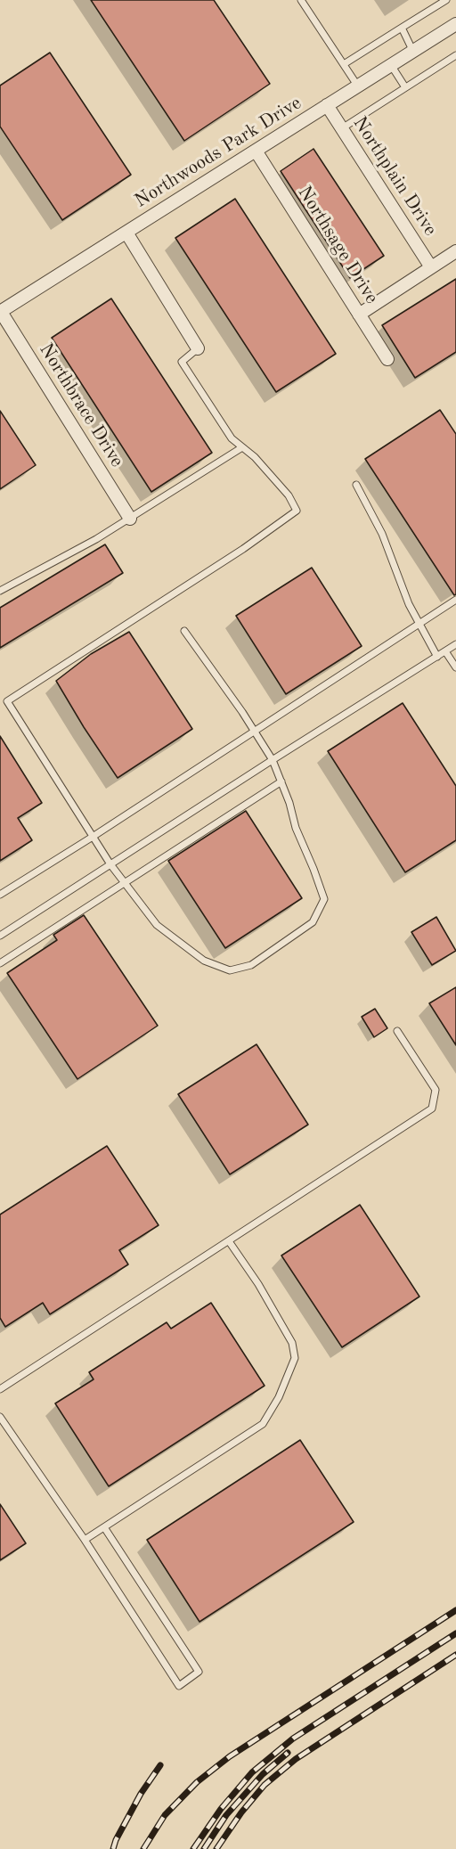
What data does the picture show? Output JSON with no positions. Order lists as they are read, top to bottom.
{
  "streets": {
    "street": [
      "Northwoods Park Drive",
      "Northplain Drive",
      "Northsage Drive",
      "Northbrace Drive"
    ]
  },
  "crossings": [
    ["Northwoods Park Drive", "Northplain Drive"],
    ["Northwoods Park Drive", "Northsage Drive"],
    ["Northwoods Park Drive", "Northbrace Drive"]
  ]
}
